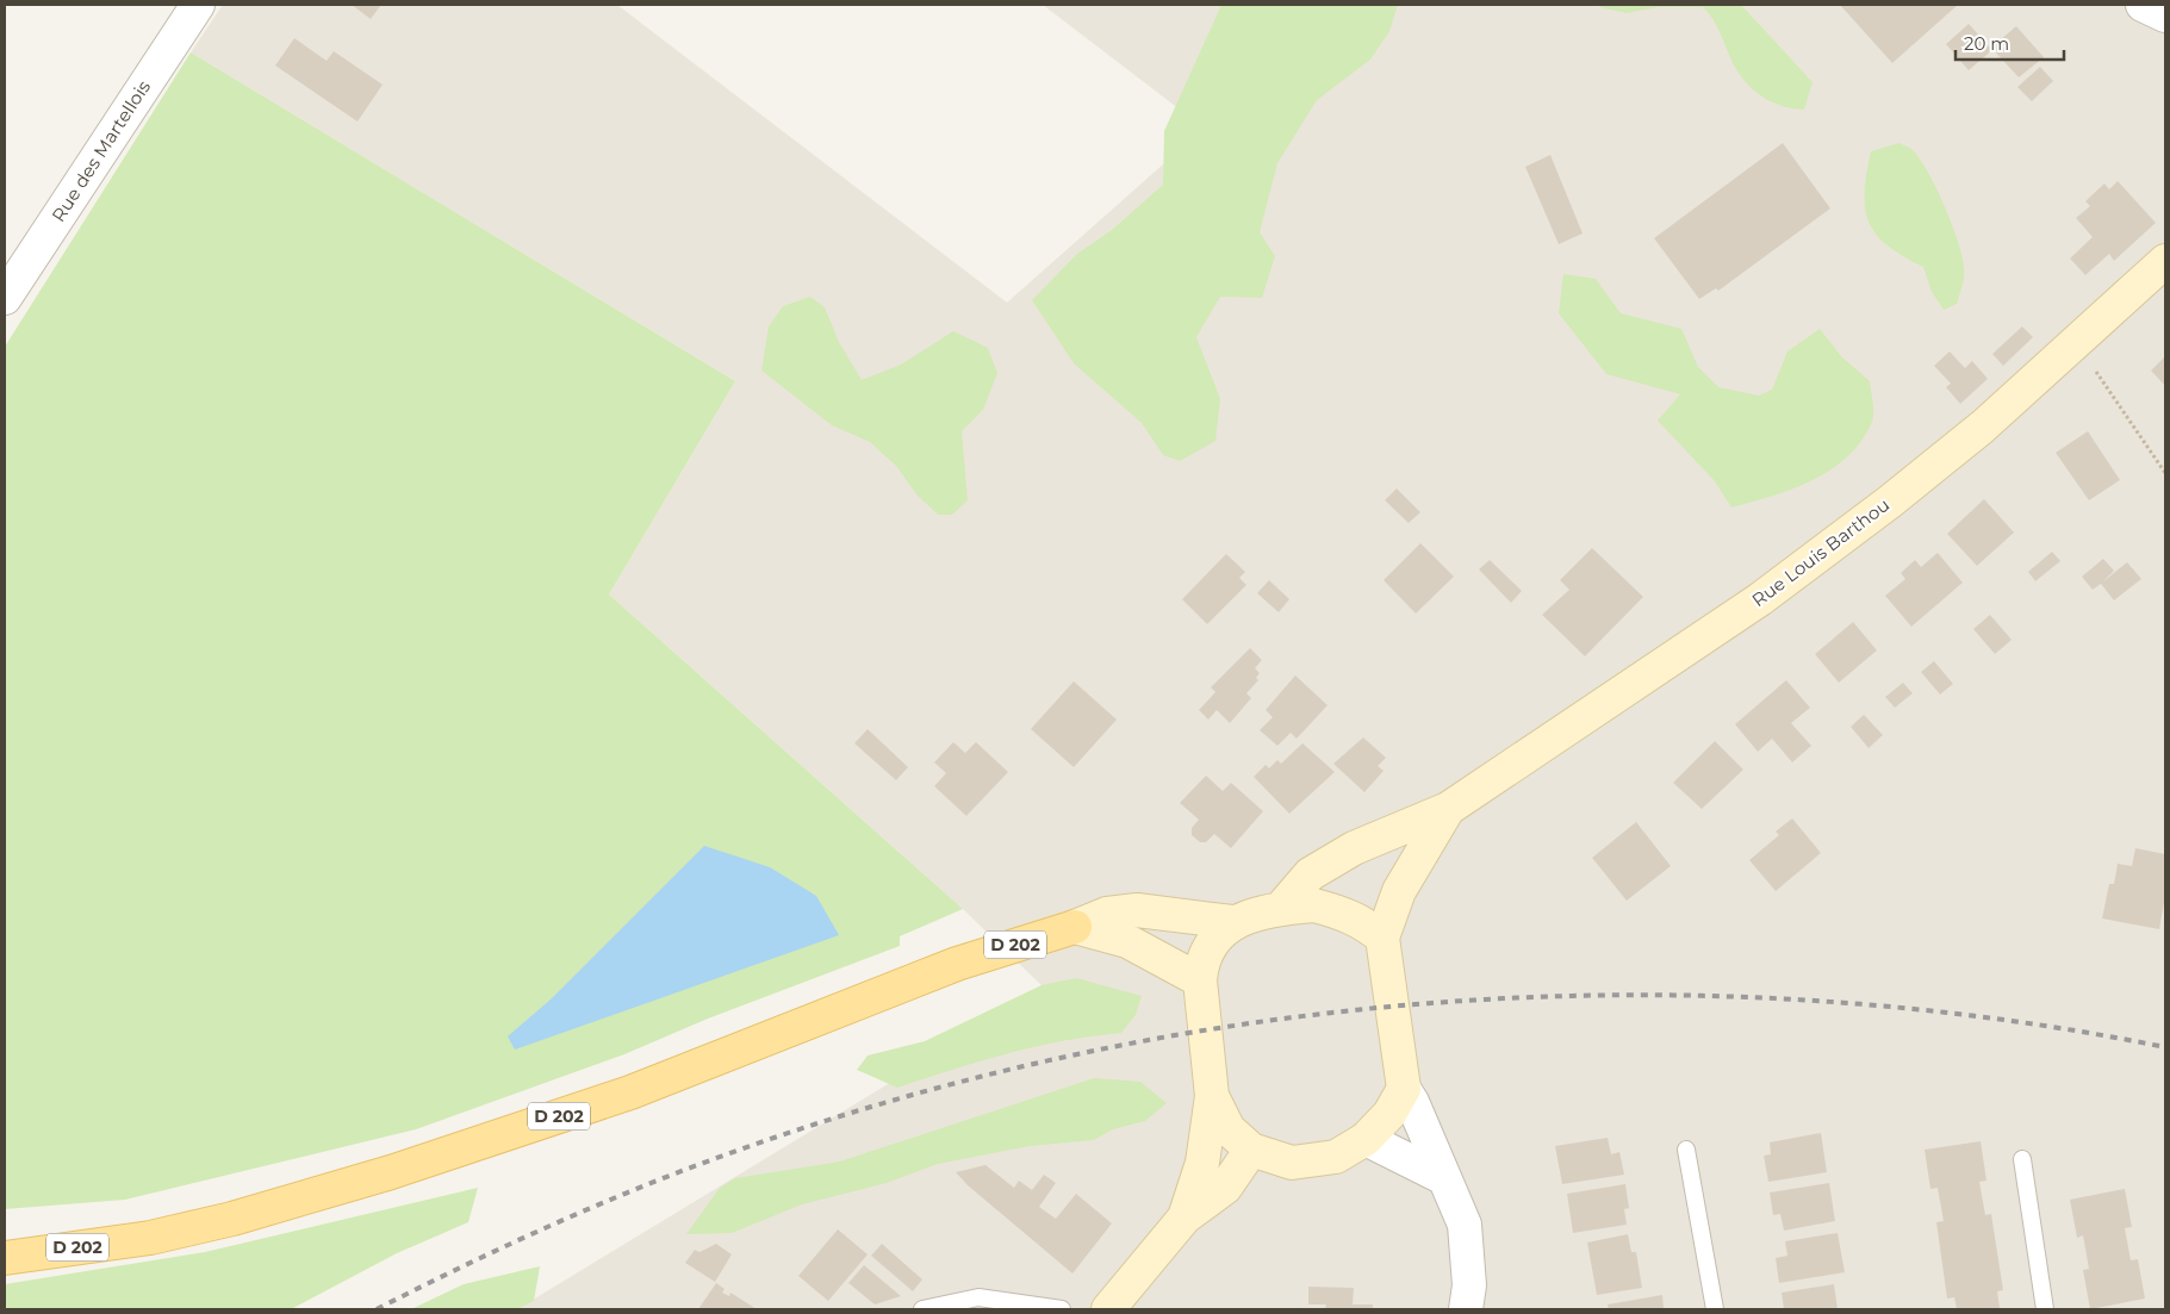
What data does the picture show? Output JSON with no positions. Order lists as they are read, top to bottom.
{
  "streets": {
    "main road": ["Rue Louis Barthou", "D 202"],
    "street": ["Rue des Martellois"]
  },
  "scale_bar": "20 m"
}
